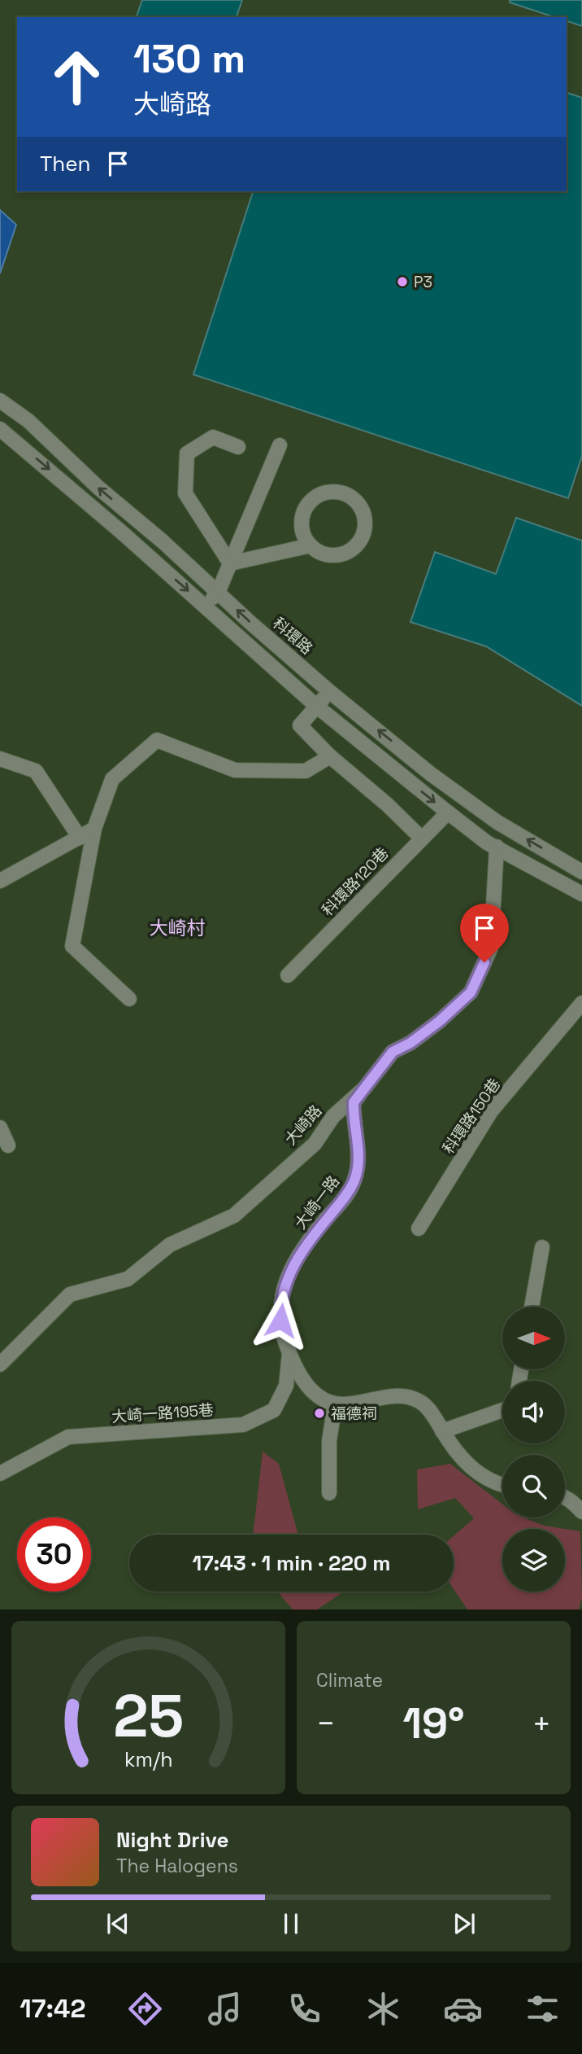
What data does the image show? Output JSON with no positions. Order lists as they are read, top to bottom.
{
  "streets": {
    "street": [
      "科環路",
      "科環路120巷",
      "科環路150巷",
      "大崎路",
      "大崎一路",
      "大崎一路195巷"
    ]
  },
  "crossings": [
    ["大崎路", "大崎一路"],
    ["大崎一路", "大崎一路195巷"]
  ],
  "districts": ["大崎村"],
  "places": ["P3", "福德祠"],
  "north": "right",
  "page": {
    "turn": ["130 m", "大崎路"],
    "then": "Then",
    "limit": "30",
    "trip": "17:43 · 1 min · 220 m",
    "tile": "Climate",
    "heat": ["−", "19°", "+"],
    "song": ["Night Drive", "The Halogens"],
    "tabs": "17:42",
    "gauge": ["25", "km/h"]
  }
}
